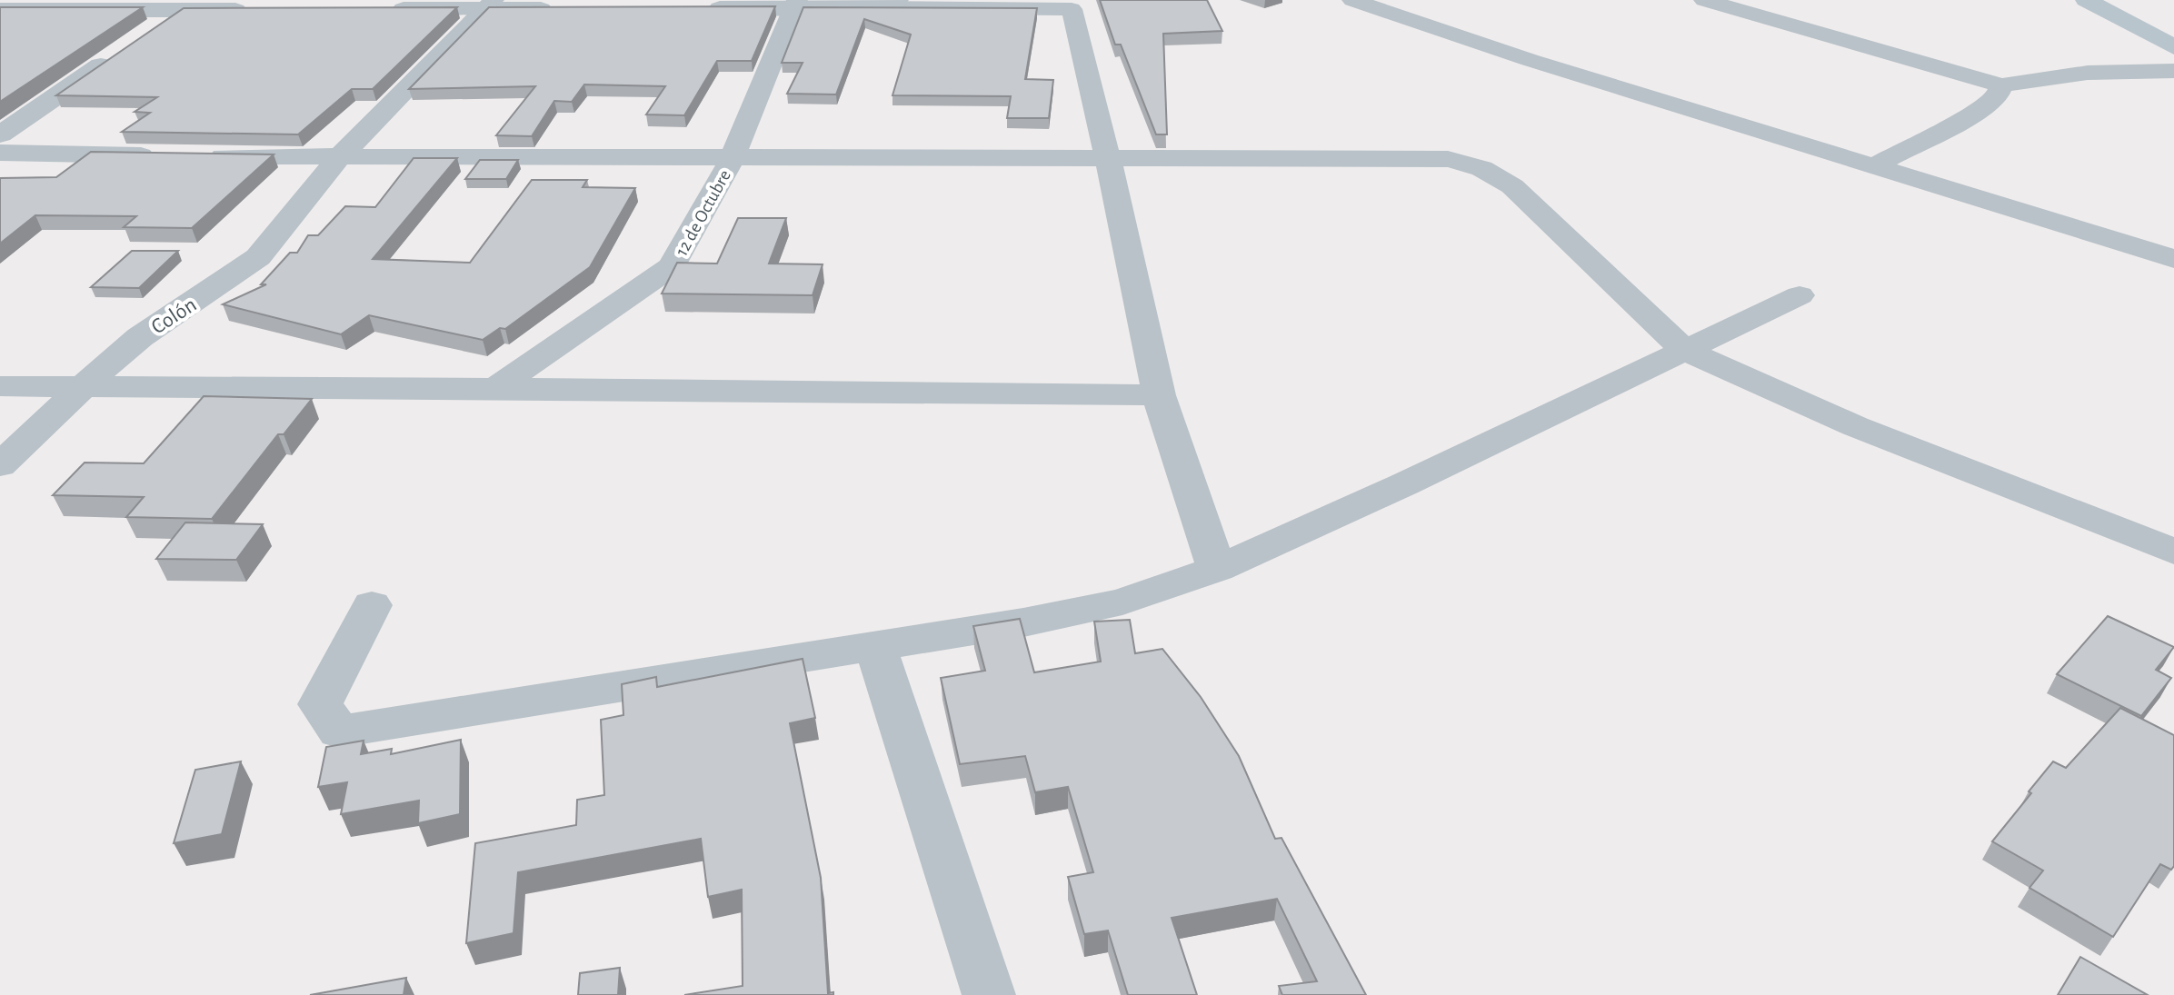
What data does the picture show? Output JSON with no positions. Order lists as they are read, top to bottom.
{
  "streets": {
    "street": ["12 de Octubre", "Colón"]
  }
}
